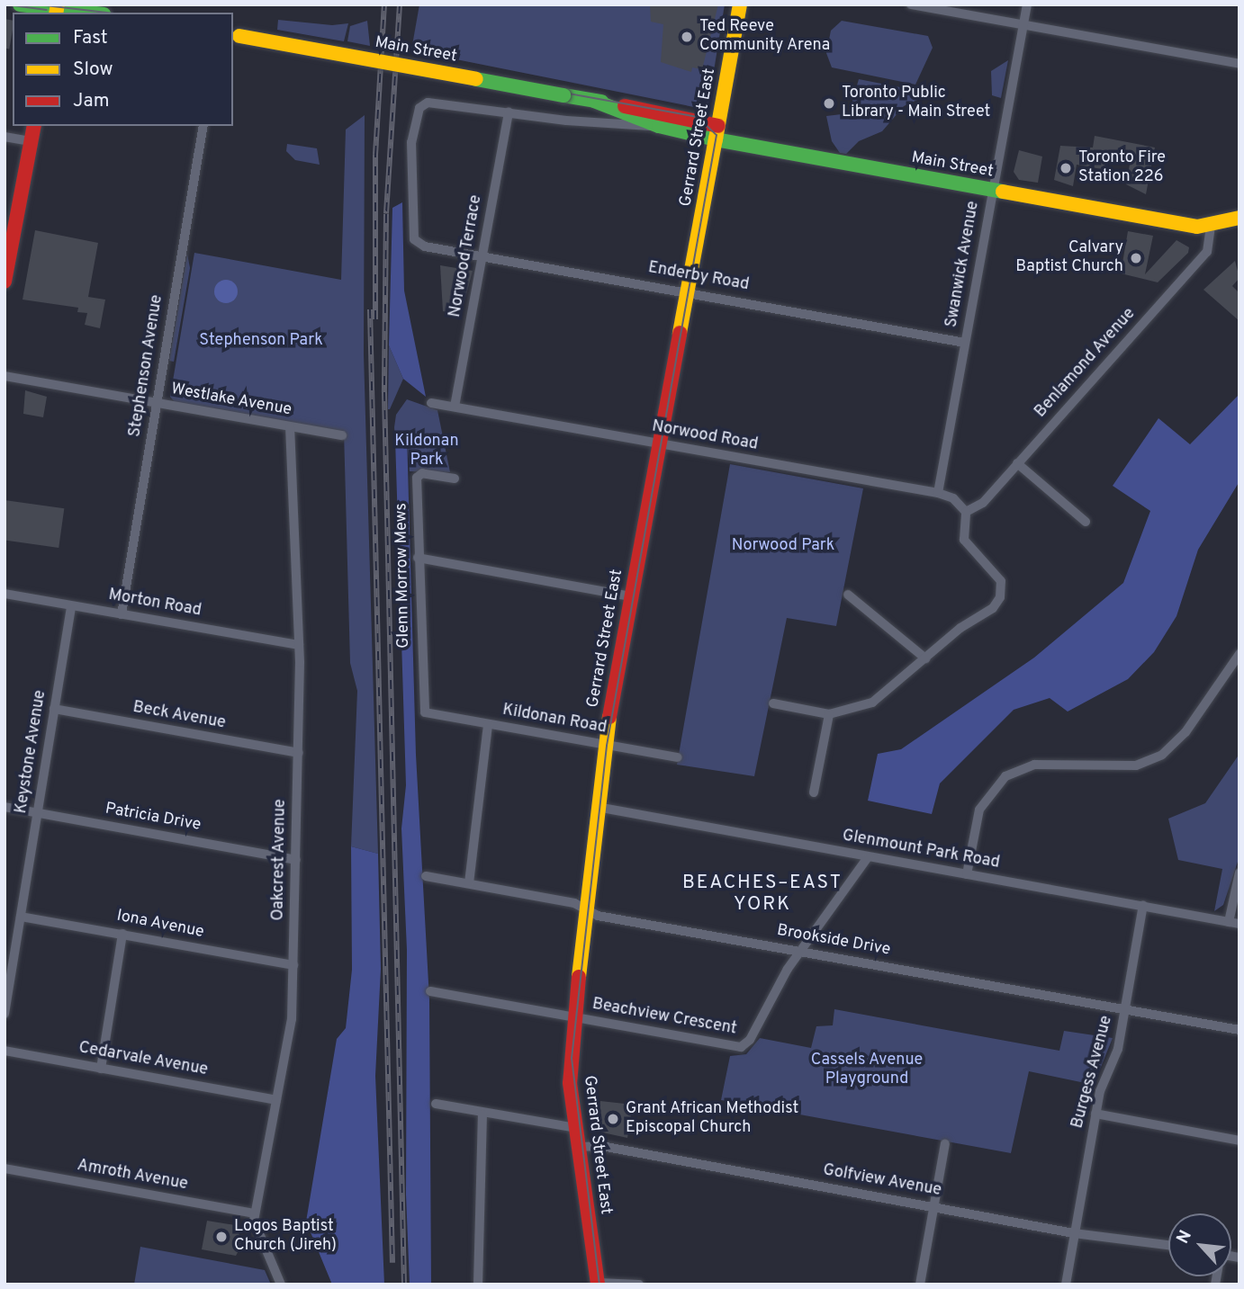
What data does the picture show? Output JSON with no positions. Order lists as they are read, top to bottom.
{
  "streets": {
    "main road": ["Main Street", "Gerrard Street East"],
    "street": [
      "Norwood Terrace",
      "Swanwick Avenue",
      "Enderby Road",
      "Benlamond Avenue",
      "Stephenson Avenue",
      "Westlake Avenue",
      "Norwood Road",
      "Glenn Morrow Mews",
      "Morton Road",
      "Beck Avenue",
      "Kildonan Road",
      "Keystone Avenue",
      "Patricia Drive",
      "Glenmount Park Road",
      "Oakcrest Avenue",
      "Iona Avenue",
      "Brookside Drive",
      "Beachview Crescent",
      "Cedarvale Avenue",
      "Burgess Avenue",
      "Amroth Avenue",
      "Golfview Avenue"
    ]
  },
  "crossings": [
    ["Main Street", "Gerrard Street East"],
    ["Main Street", "Norwood Terrace"],
    ["Main Street", "Swanwick Avenue"],
    ["Main Street", "Enderby Road"],
    ["Main Street", "Benlamond Avenue"],
    ["Gerrard Street East", "Enderby Road"],
    ["Gerrard Street East", "Norwood Road"],
    ["Gerrard Street East", "Kildonan Road"],
    ["Gerrard Street East", "Glenmount Park Road"],
    ["Gerrard Street East", "Brookside Drive"],
    ["Gerrard Street East", "Beachview Crescent"],
    ["Gerrard Street East", "Golfview Avenue"],
    ["Norwood Terrace", "Enderby Road"],
    ["Norwood Terrace", "Norwood Road"],
    ["Swanwick Avenue", "Enderby Road"],
    ["Swanwick Avenue", "Norwood Road"],
    ["Benlamond Avenue", "Norwood Road"],
    ["Stephenson Avenue", "Westlake Avenue"],
    ["Stephenson Avenue", "Morton Road"],
    ["Westlake Avenue", "Oakcrest Avenue"],
    ["Glenn Morrow Mews", "Kildonan Road"],
    ["Morton Road", "Keystone Avenue"],
    ["Morton Road", "Oakcrest Avenue"],
    ["Beck Avenue", "Keystone Avenue"],
    ["Beck Avenue", "Oakcrest Avenue"],
    ["Keystone Avenue", "Patricia Drive"],
    ["Keystone Avenue", "Iona Avenue"],
    ["Patricia Drive", "Oakcrest Avenue"],
    ["Glenmount Park Road", "Beachview Crescent"],
    ["Glenmount Park Road", "Burgess Avenue"],
    ["Oakcrest Avenue", "Iona Avenue"],
    ["Oakcrest Avenue", "Cedarvale Avenue"],
    ["Oakcrest Avenue", "Amroth Avenue"],
    ["Brookside Drive", "Beachview Crescent"],
    ["Brookside Drive", "Burgess Avenue"],
    ["Burgess Avenue", "Golfview Avenue"]
  ],
  "districts": ["BEACHES–EAST YORK"],
  "parks": [
    "Stephenson Park",
    "Kildonan Park",
    "Norwood Park",
    "Cassels Avenue Playground"
  ],
  "places": [
    "Ted Reeve Community Arena",
    "Toronto Public Library - Main Street",
    "Toronto Fire Station 226",
    "Calvary Baptist Church",
    "Grant African Methodist Episcopal Church",
    "Logos Baptist Church (Jireh)"
  ],
  "legend": ["Fast", "Slow", "Jam"],
  "north": "top left"
}
